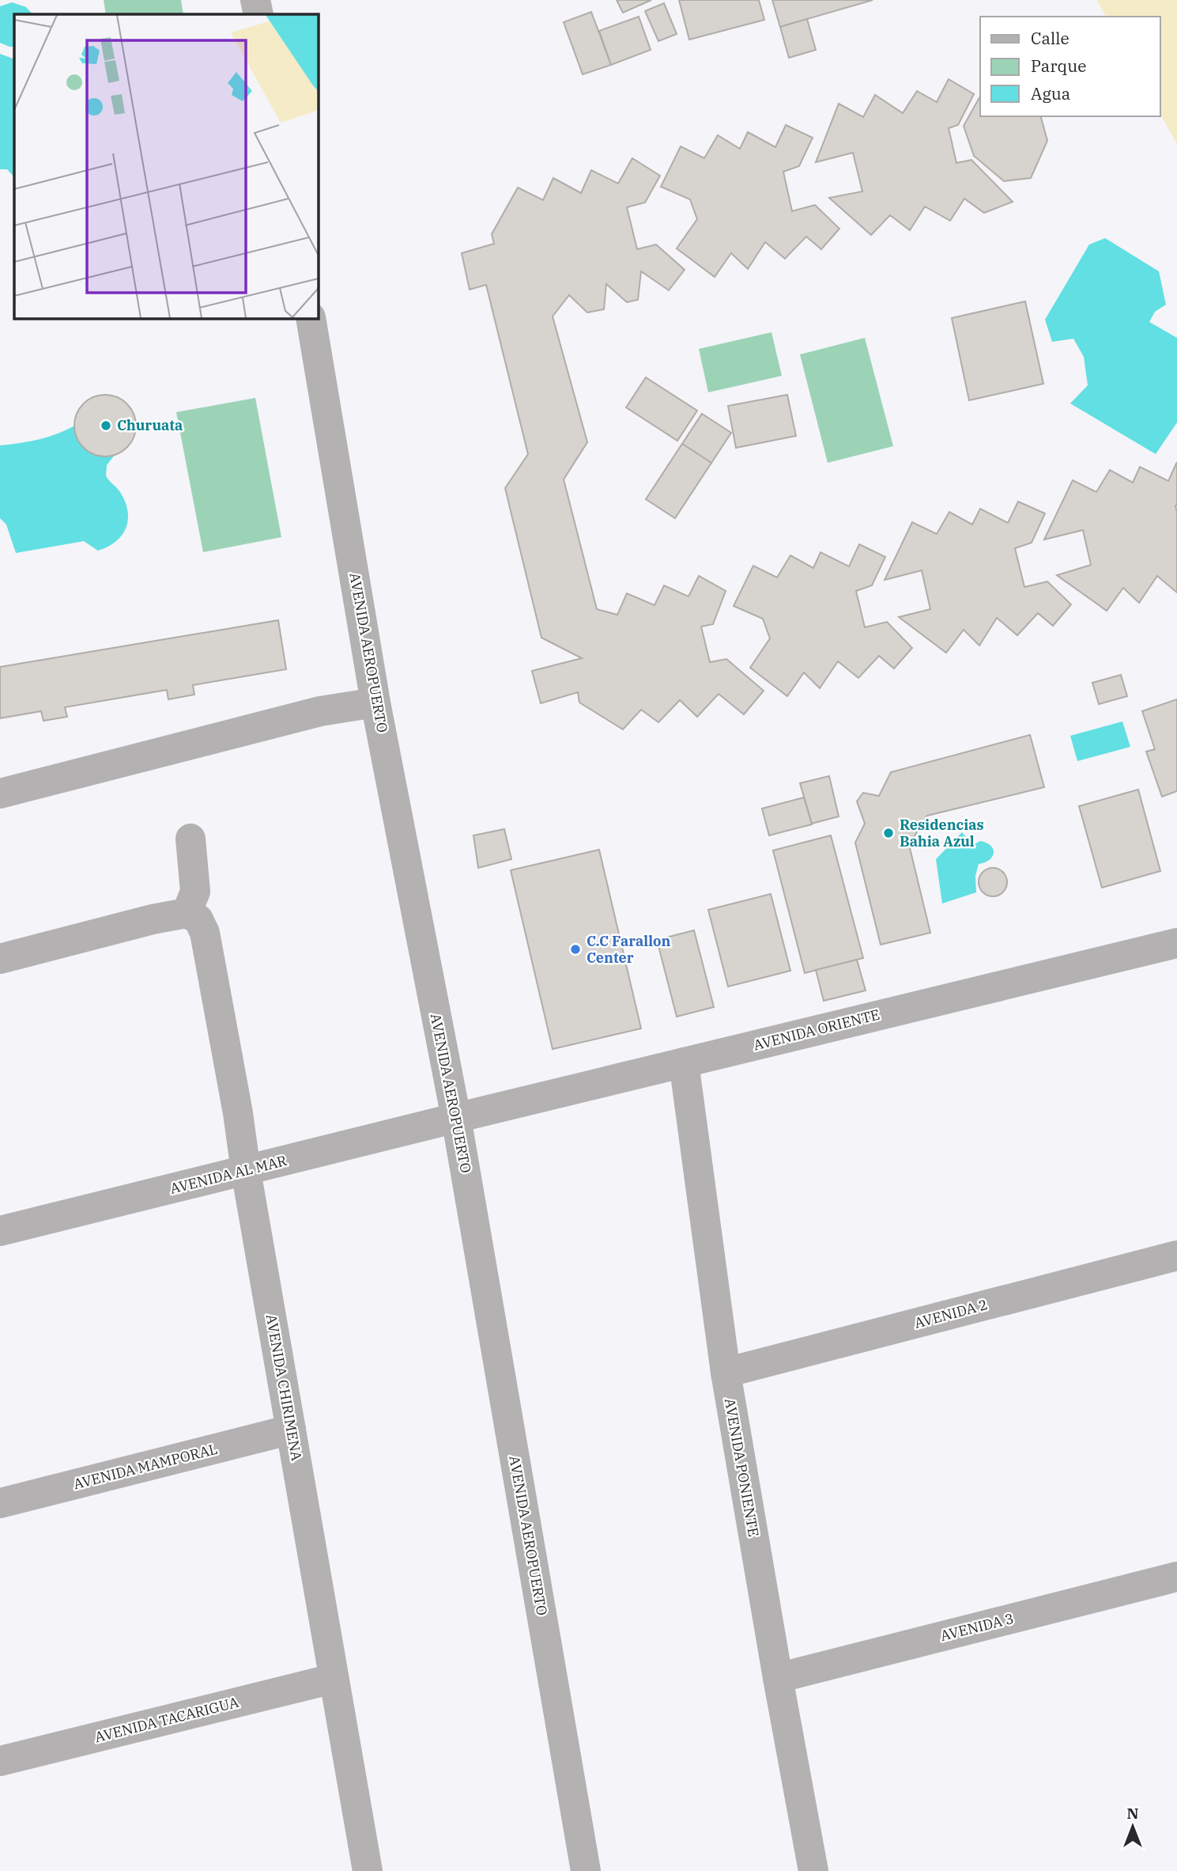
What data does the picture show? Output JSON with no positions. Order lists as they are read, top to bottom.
{
  "streets": {
    "street": [
      "AVENIDA AEROPUERTO",
      "AVENIDA ORIENTE",
      "AVENIDA AL MAR",
      "AVENIDA 2",
      "AVENIDA CHIRIMENA",
      "AVENIDA MAMPORAL",
      "AVENIDA PONIENTE",
      "AVENIDA 3",
      "AVENIDA TACARIGUA"
    ]
  },
  "crossings": [
    ["AVENIDA AEROPUERTO", "AVENIDA ORIENTE"],
    ["AVENIDA AEROPUERTO", "AVENIDA AL MAR"],
    ["AVENIDA ORIENTE", "AVENIDA AL MAR"],
    ["AVENIDA ORIENTE", "AVENIDA PONIENTE"],
    ["AVENIDA AL MAR", "AVENIDA CHIRIMENA"],
    ["AVENIDA 2", "AVENIDA PONIENTE"],
    ["AVENIDA CHIRIMENA", "AVENIDA MAMPORAL"],
    ["AVENIDA CHIRIMENA", "AVENIDA TACARIGUA"],
    ["AVENIDA PONIENTE", "AVENIDA 3"]
  ],
  "places": ["Churuata", "Residencias Bahia Azul", "C.C Farallon Center"],
  "legend": ["Calle", "Parque", "Agua"],
  "north": "top"
}
